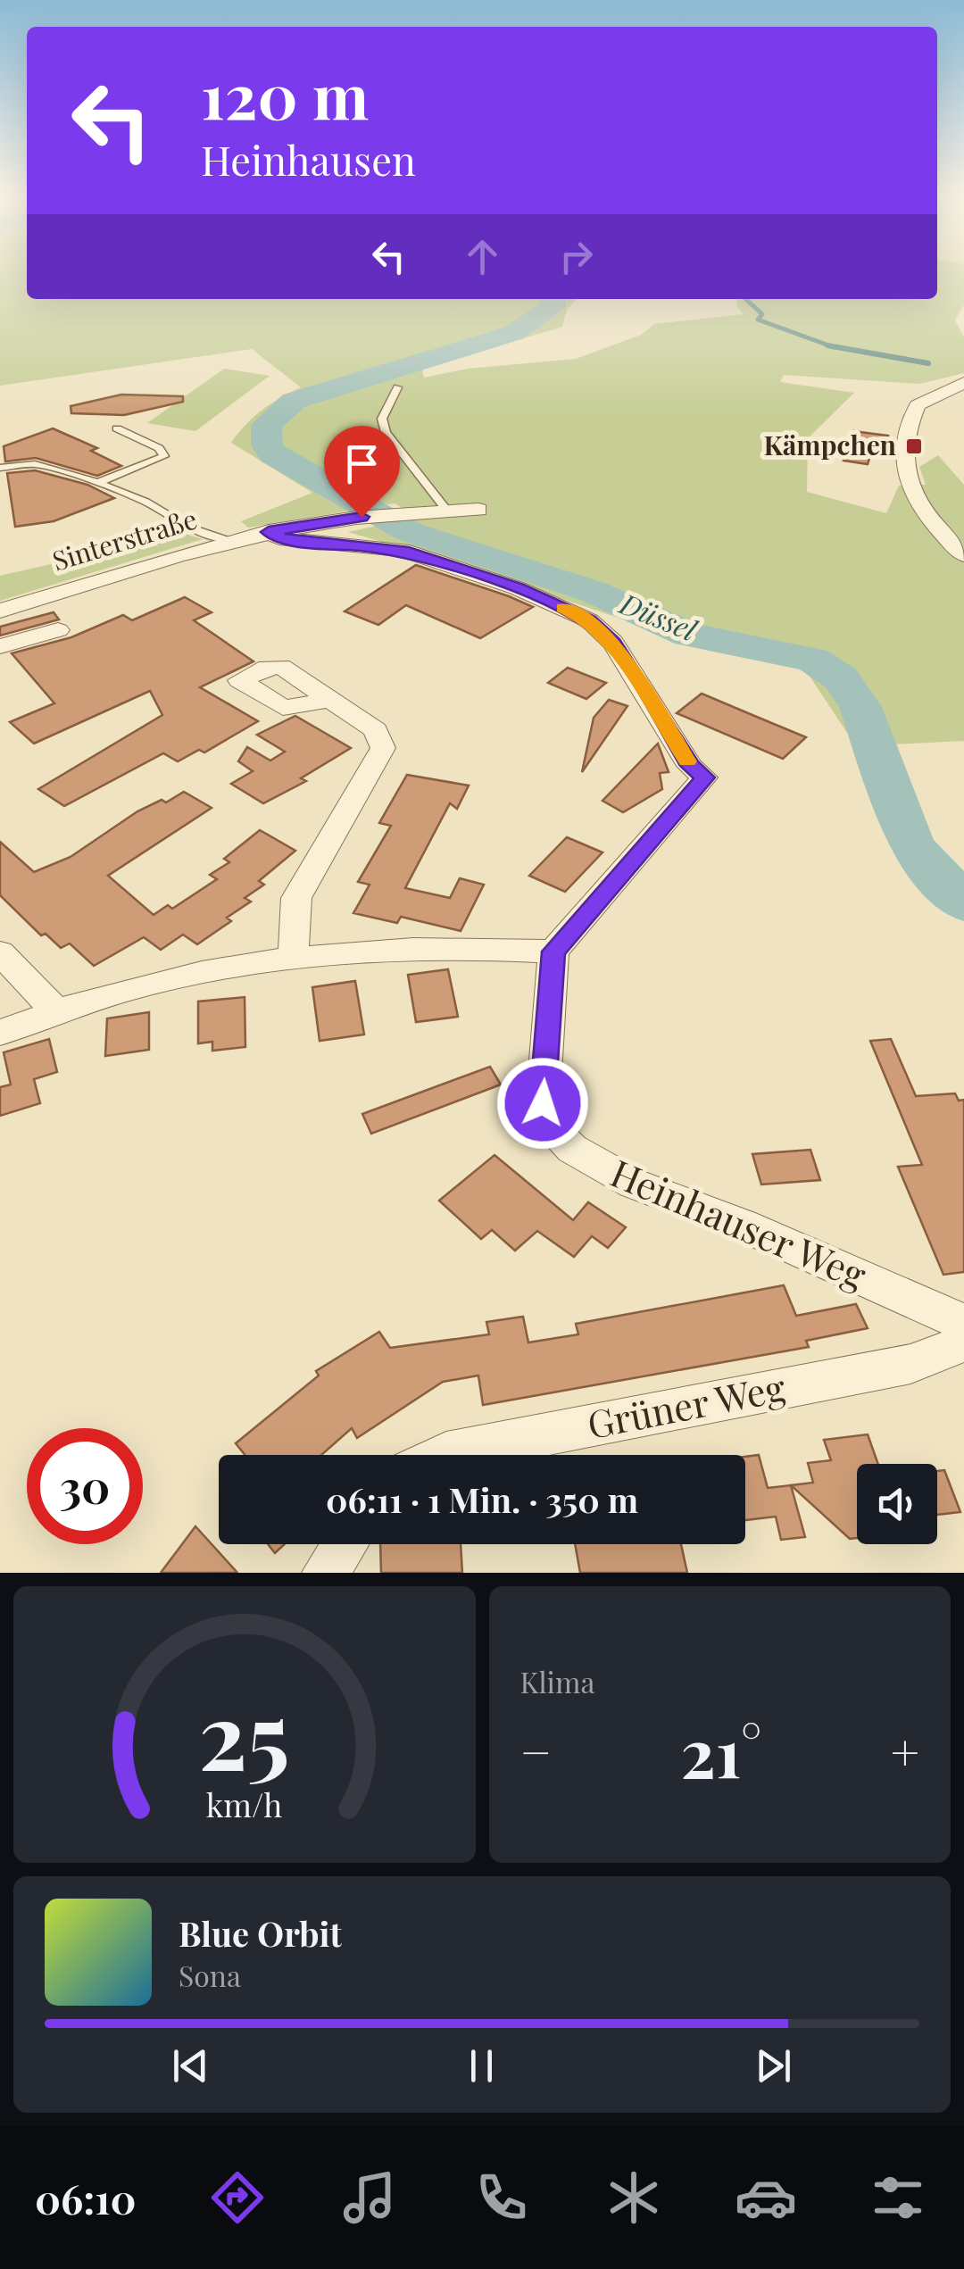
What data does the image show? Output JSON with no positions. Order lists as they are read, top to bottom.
{
  "streets": {
    "street": ["Sinterstraße", "Heinhauser Weg", "Grüner Weg"]
  },
  "water": ["Düssel"],
  "places": {
    "transit": ["Kämpchen"]
  },
  "page": {
    "turn": ["120 m", "Heinhausen"],
    "limit": "30",
    "trip": "06:11 · 1 Min. · 350 m",
    "tile": "Klima",
    "heat": ["−", "21°", "+"],
    "song": ["Blue Orbit", "Sona"],
    "tabs": "06:10",
    "gauge": ["25", "km/h"]
  }
}
